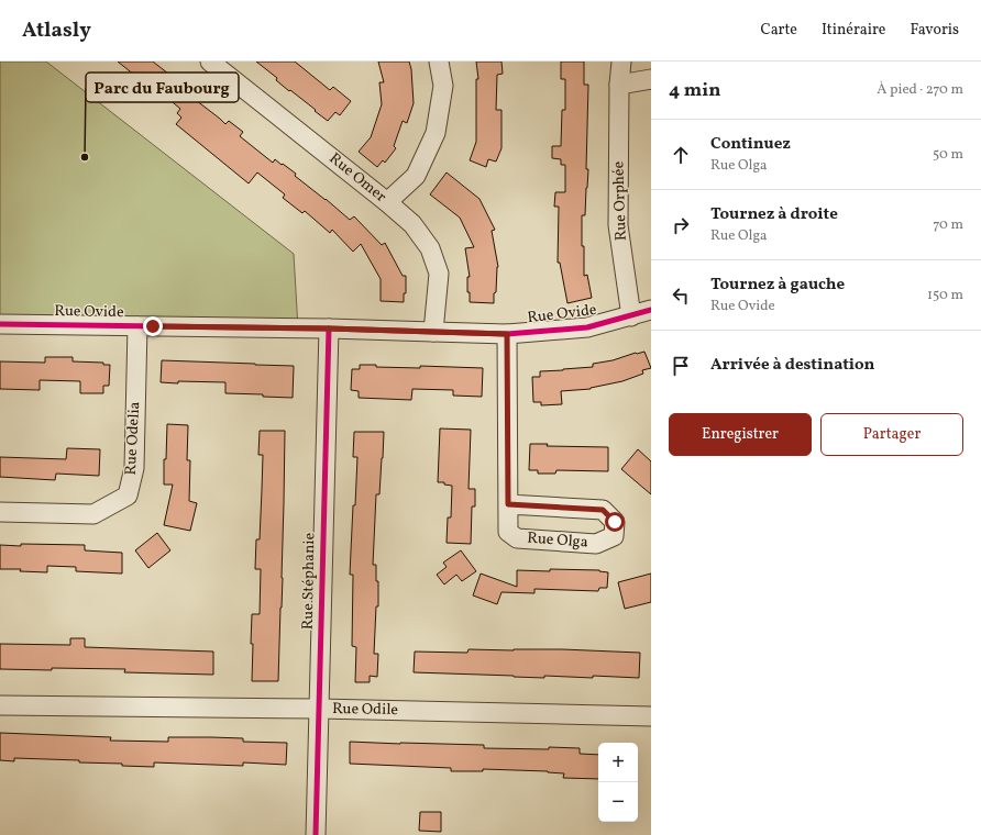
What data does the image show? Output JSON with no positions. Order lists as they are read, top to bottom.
{
  "streets": {
    "street": [
      "Rue Omer",
      "Rue Orphée",
      "Rue Ovide",
      "Rue Odelia",
      "Rue Olga",
      "Rue Stéphanie",
      "Rue Odile"
    ]
  },
  "crossings": [
    ["Rue Omer", "Rue Ovide"],
    ["Rue Orphée", "Rue Ovide"],
    ["Rue Ovide", "Rue Odelia"],
    ["Rue Ovide", "Rue Olga"],
    ["Rue Ovide", "Rue Stéphanie"],
    ["Rue Stéphanie", "Rue Odile"]
  ],
  "places": ["Parc du Faubourg"],
  "page": {
    "header": "Atlasly",
    "nav": ["Carte", "Itinéraire", "Favoris"],
    "heading": ["4 min", "À pied · 270 m"],
    "list": [
      ["Continuez", "Rue Olga", "50 m"],
      ["Tournez à droite", "Rue Olga", "70 m"],
      ["Tournez à gauche", "Rue Ovide", "150 m"],
      "Arrivée à destination"
    ],
    "buttons": ["Enregistrer", "Partager"],
    "map_buttons": ["+", "−"]
  }
}
